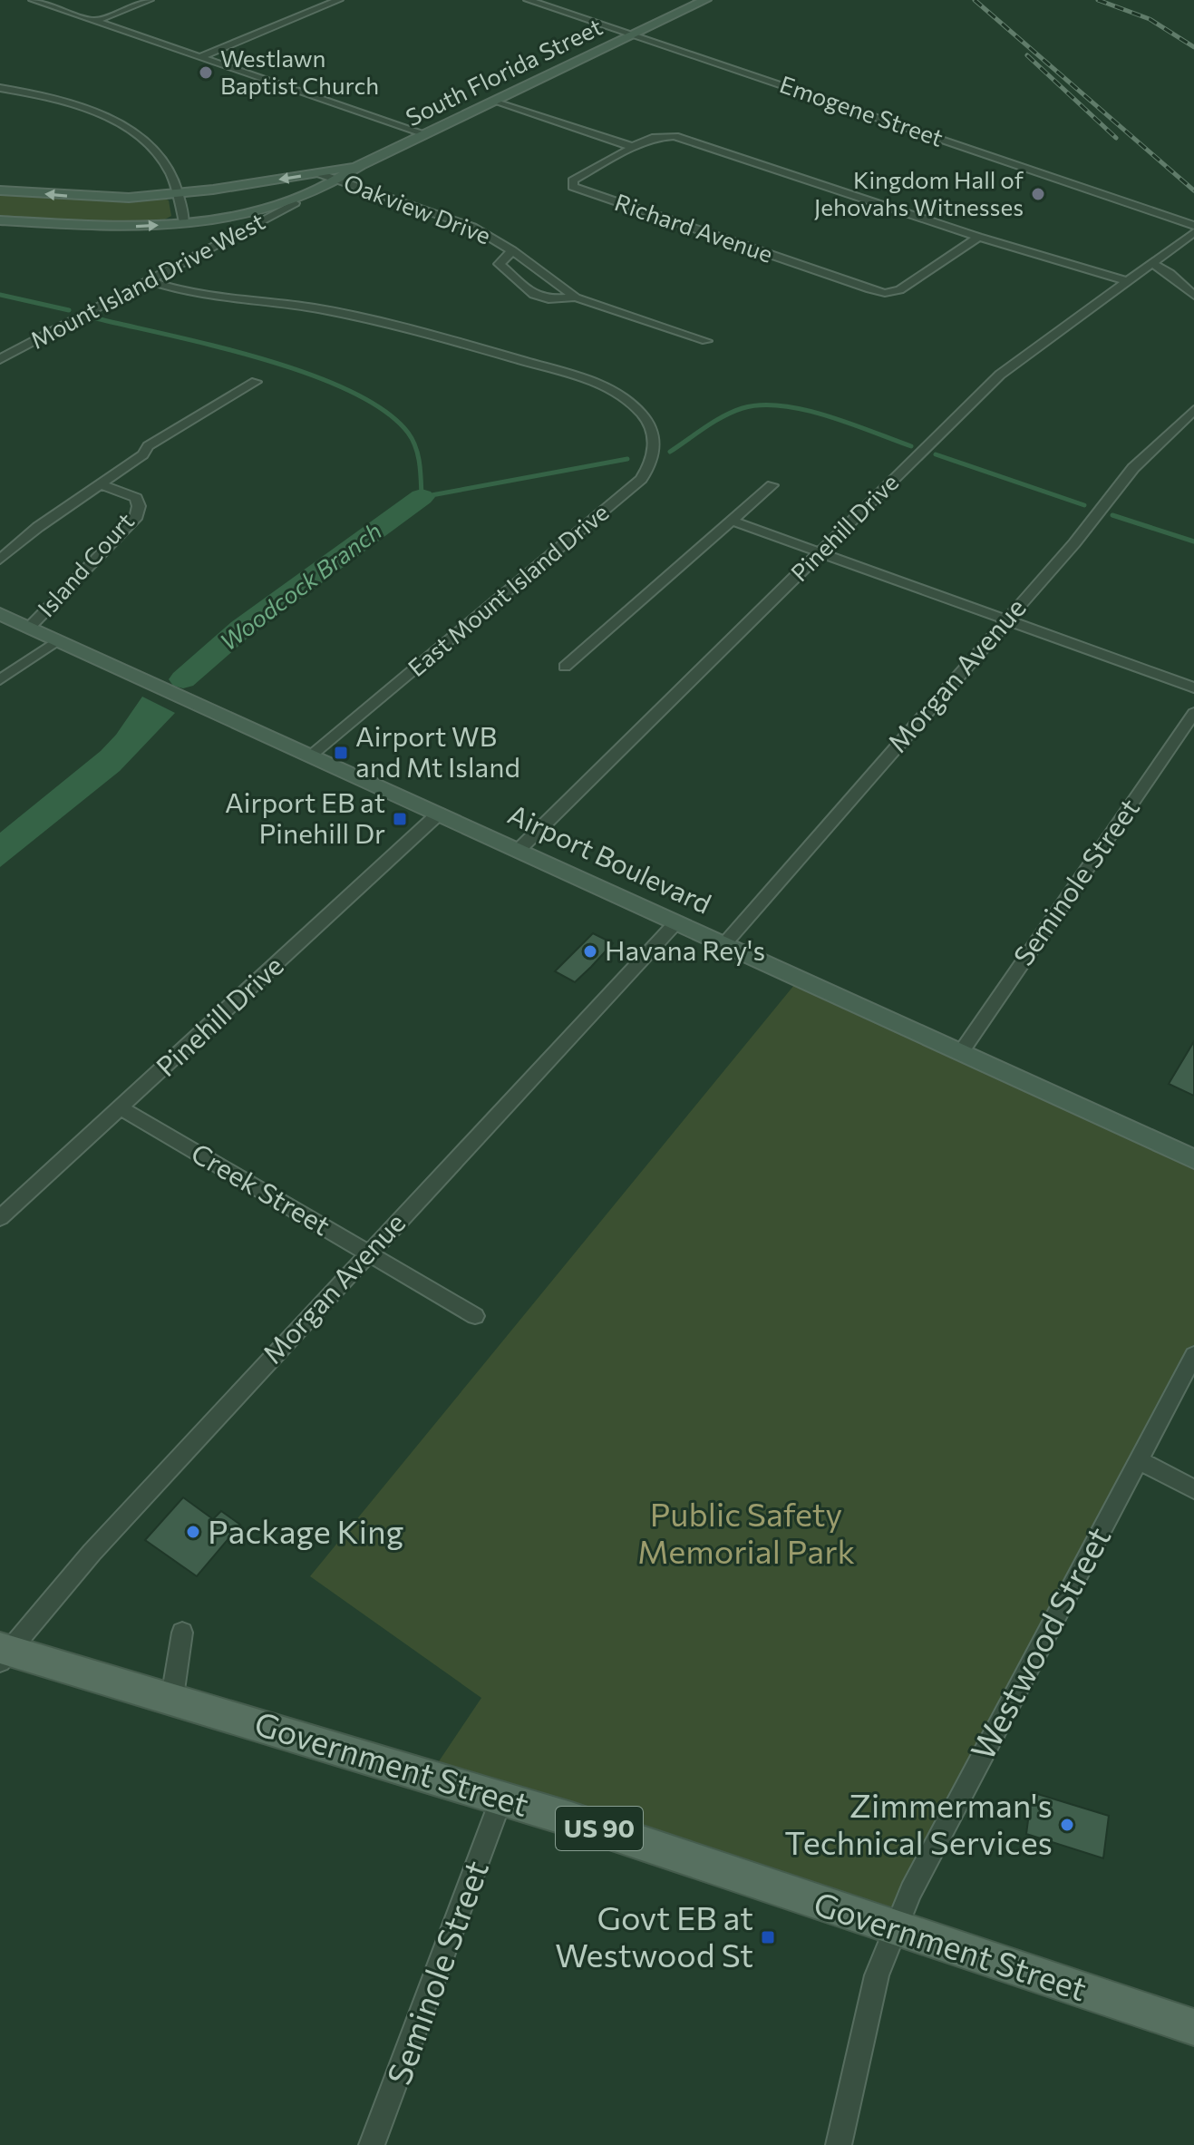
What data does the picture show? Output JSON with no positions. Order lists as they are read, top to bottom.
{
  "streets": {
    "main road": ["Government Street", "US 90"],
    "street": [
      "South Florida Street",
      "Emogene Street",
      "Oakview Drive",
      "Richard Avenue",
      "Mount Island Drive West",
      "Pinehill Drive",
      "Island Court",
      "East Mount Island Drive",
      "Morgan Avenue",
      "Airport Boulevard",
      "Seminole Street",
      "Creek Street",
      "Westwood Street"
    ]
  },
  "crossings": [
    ["South Florida Street", "Emogene Street"],
    ["South Florida Street", "Oakview Drive"],
    ["South Florida Street", "Mount Island Drive West"],
    ["Mount Island Drive West", "East Mount Island Drive"],
    ["Pinehill Drive", "Airport Boulevard"],
    ["Pinehill Drive", "Creek Street"],
    ["Island Court", "Airport Boulevard"],
    ["East Mount Island Drive", "Airport Boulevard"],
    ["Morgan Avenue", "Airport Boulevard"],
    ["Morgan Avenue", "Creek Street"],
    ["Morgan Avenue", "Government Street"],
    ["Airport Boulevard", "Seminole Street"],
    ["Seminole Street", "Government Street"],
    ["Westwood Street", "Government Street"]
  ],
  "water": ["Woodcock Branch"],
  "parks": ["Public Safety Memorial Park"],
  "places": {
    "other": [
      "Westlawn Baptist Church",
      "Kingdom Hall of Jehovahs Witnesses",
      "Havana Rey's",
      "Package King",
      "Zimmerman's Technical Services"
    ],
    "transit": ["Airport WB and Mt Island", "Airport EB at Pinehill Dr", "Govt EB at Westwood St"]
  }
}
